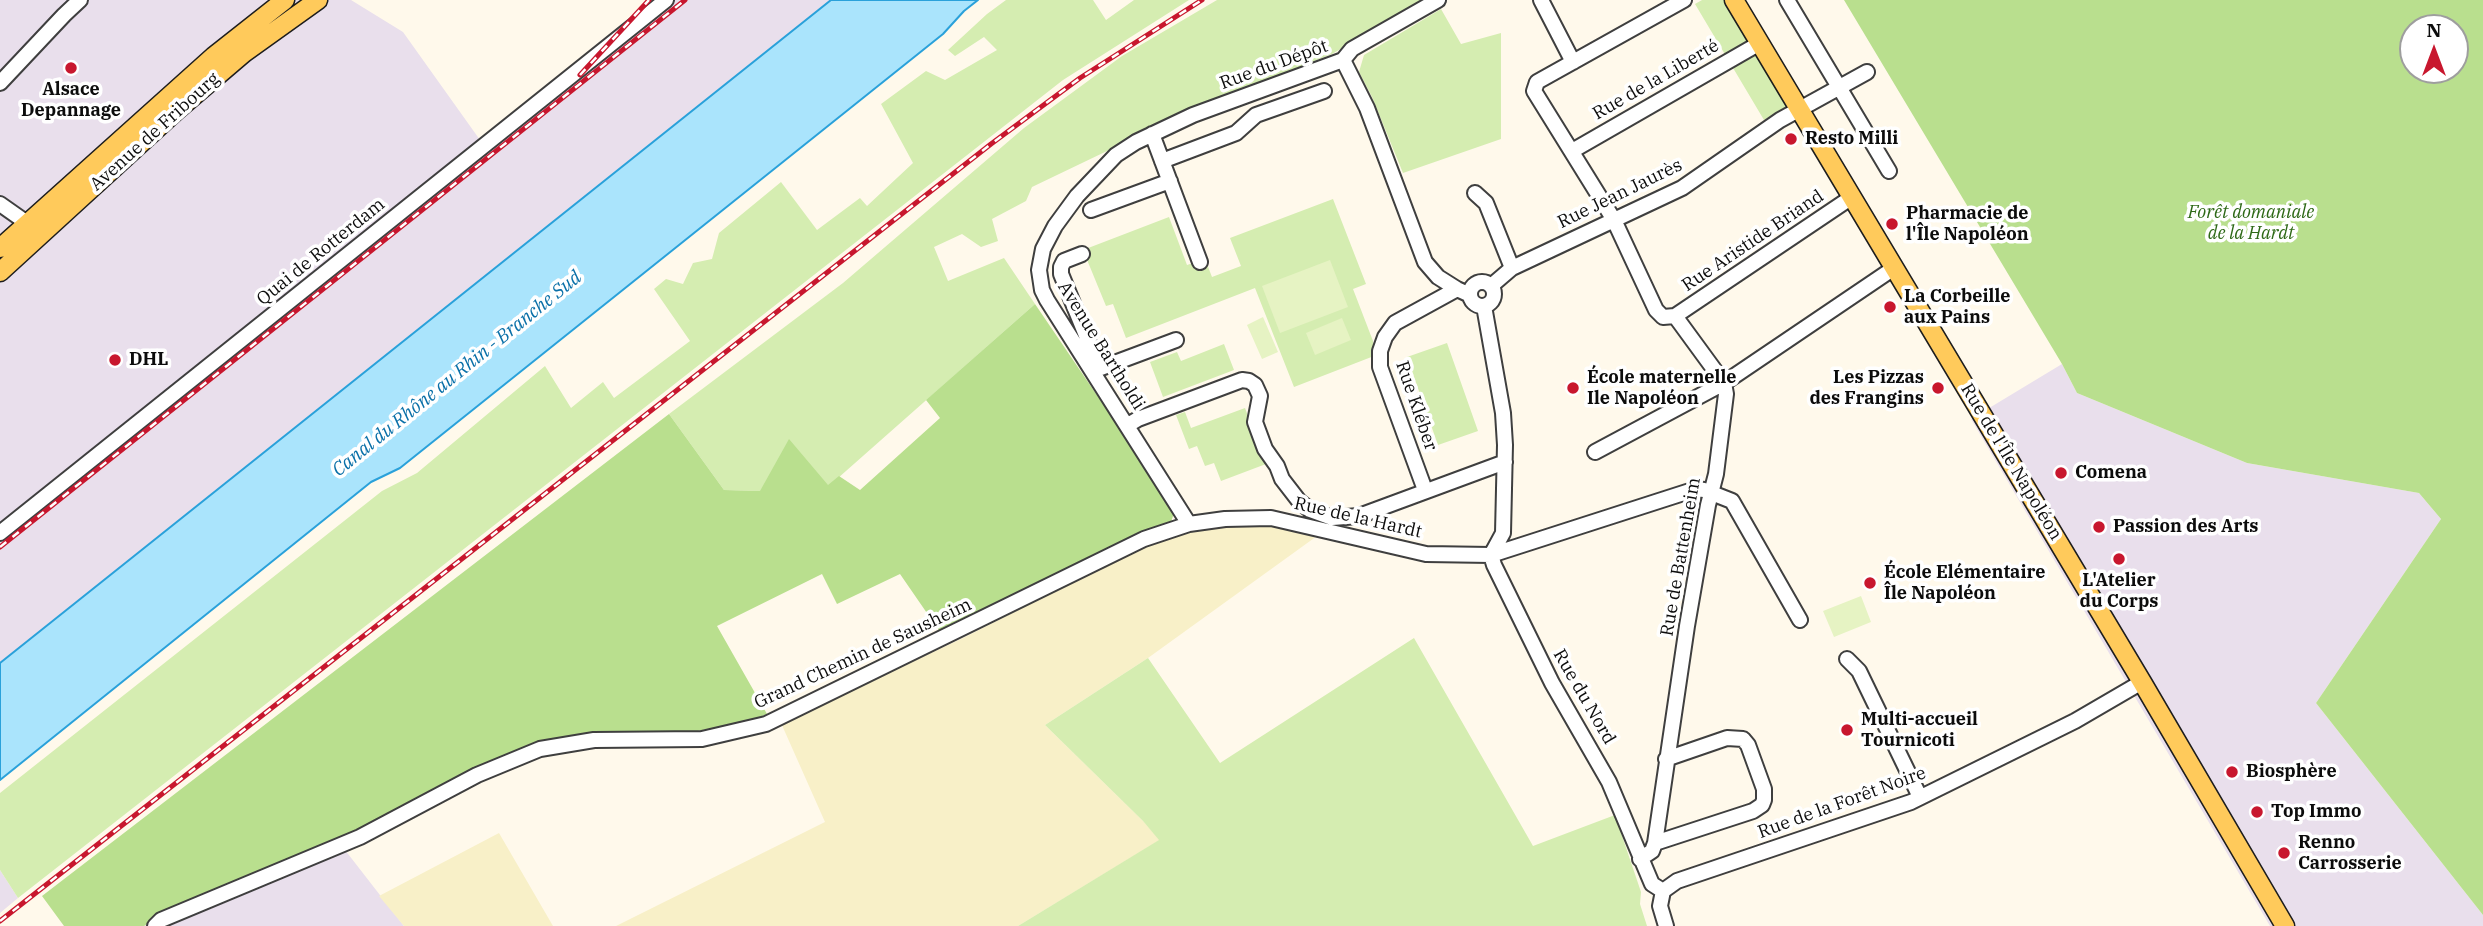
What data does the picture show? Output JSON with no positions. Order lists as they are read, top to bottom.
{
  "streets": {
    "main road": ["Avenue de Fribourg", "Rue de l'Île Napoléon"],
    "street": [
      "Rue du Dépôt",
      "Rue de la Liberté",
      "Rue Jean Jaurès",
      "Rue Aristide Briand",
      "Quai de Rotterdam",
      "Avenue Bartholdi",
      "Rue Kléber",
      "Rue de la Hardt",
      "Rue de Battenheim",
      "Grand Chemin de Sausheim",
      "Rue du Nord",
      "Rue de la Forêt Noire"
    ]
  },
  "crossings": [
    ["Rue du Dépôt", "Avenue Bartholdi"],
    ["Rue de la Liberté", "Rue de l'Île Napoléon"],
    ["Rue Jean Jaurès", "Rue Kléber"],
    ["Rue Jean Jaurès", "Rue de l'Île Napoléon"],
    ["Rue Aristide Briand", "Rue de l'Île Napoléon"],
    ["Avenue Bartholdi", "Rue de la Hardt"],
    ["Avenue Bartholdi", "Grand Chemin de Sausheim"],
    ["Rue de l'Île Napoléon", "Rue de la Forêt Noire"],
    ["Rue de la Hardt", "Rue de Battenheim"],
    ["Rue de la Hardt", "Grand Chemin de Sausheim"],
    ["Rue de la Hardt", "Rue du Nord"]
  ],
  "water": ["Canal du Rhône au Rhin - Branche Sud"],
  "parks": ["Forêt domaniale de la Hardt"],
  "places": [
    "Alsace Depannage",
    "Resto Milli",
    "Pharmacie de l'Île Napoléon",
    "La Corbeille aux Pains",
    "DHL",
    "École maternelle Ile Napoléon",
    "Les Pizzas des Frangins",
    "Comena",
    "Passion des Arts",
    "L'Atelier du Corps",
    "École Elémentaire Île Napoléon",
    "Multi-accueil Tournicoti",
    "Biosphère",
    "Top Immo",
    "Renno Carrosserie"
  ],
  "north": "top"
}
